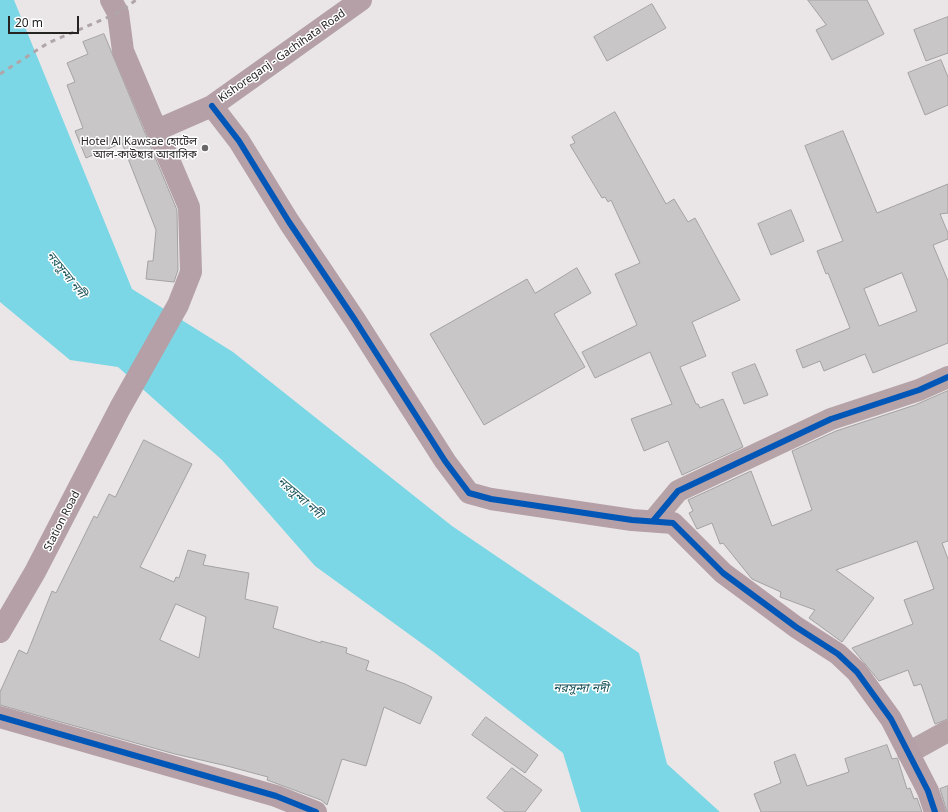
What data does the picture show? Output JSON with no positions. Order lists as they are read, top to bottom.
{
  "streets": {
    "street": ["Kishoreganj - Gachihata Road", "Station Road"]
  },
  "crossings": [
    ["Kishoreganj - Gachihata Road", "Station Road"]
  ],
  "water": ["নরসুন্দা নদী"],
  "places": ["Hotel Al Kawsae হোটেল আল-কাউছার আবাসিক"],
  "scale_bar": "20 m"
}
